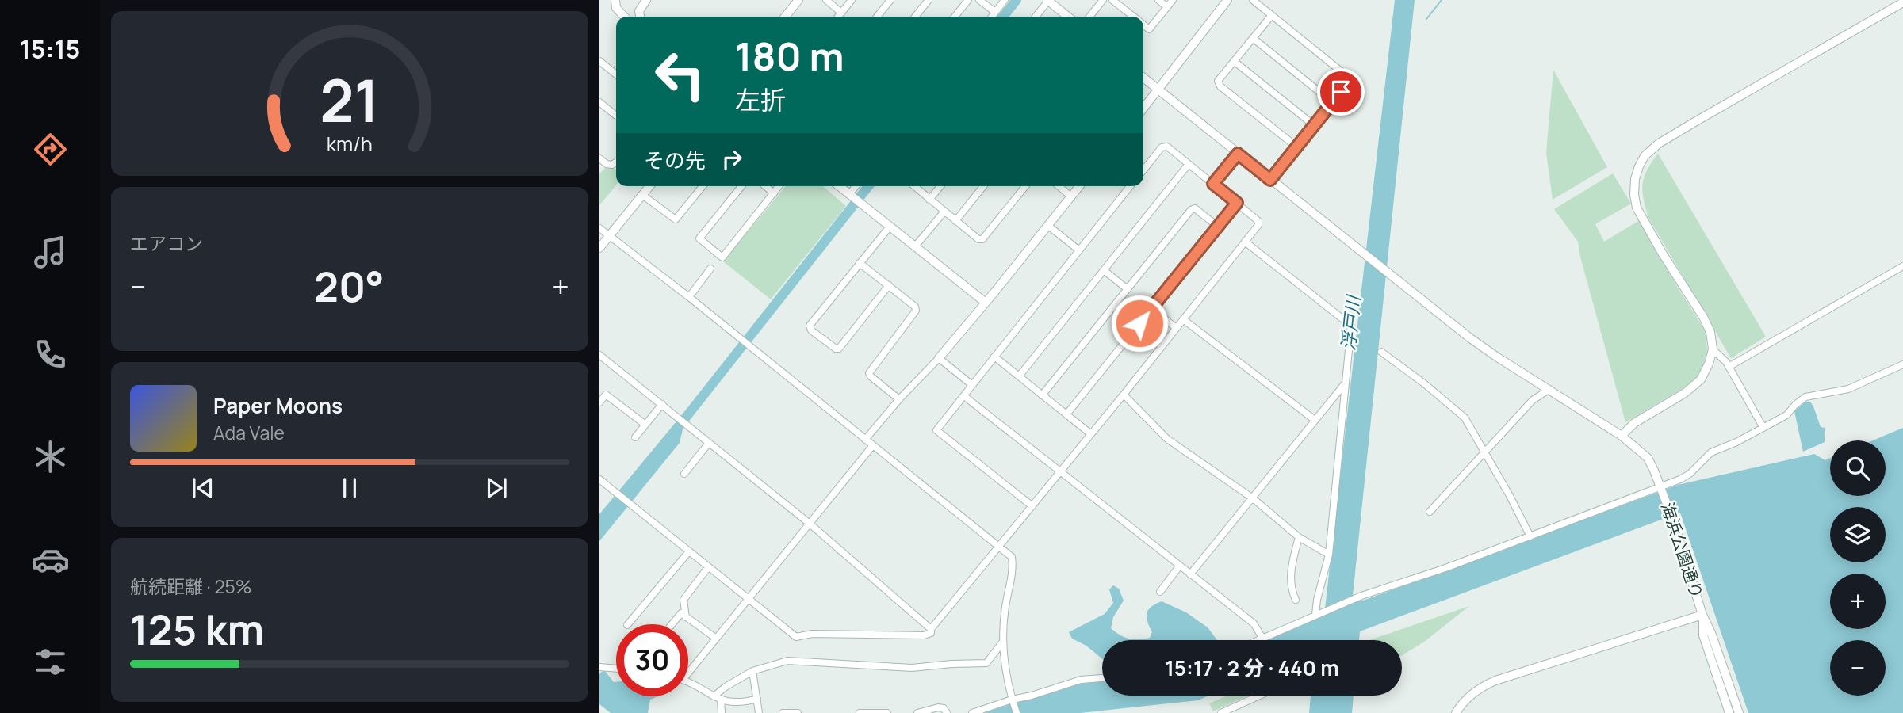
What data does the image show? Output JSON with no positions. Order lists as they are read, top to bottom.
{
  "streets": {
    "street": ["海浜公園通り"]
  },
  "water": ["浮戸川"],
  "page": {
    "tabs": "15:15",
    "turn": ["180 m", "左折"],
    "then": "その先",
    "tile": [
      "エアコン",
      ["航続距離 · 25%", "125 km"]
    ],
    "heat": ["−", "20°", "+"],
    "song": ["Paper Moons", "Ada Vale"],
    "map_buttons": ["+", "−"],
    "limit": "30",
    "trip": "15:17 · 2 分 · 440 m",
    "gauge": ["21", "km/h"]
  }
}
